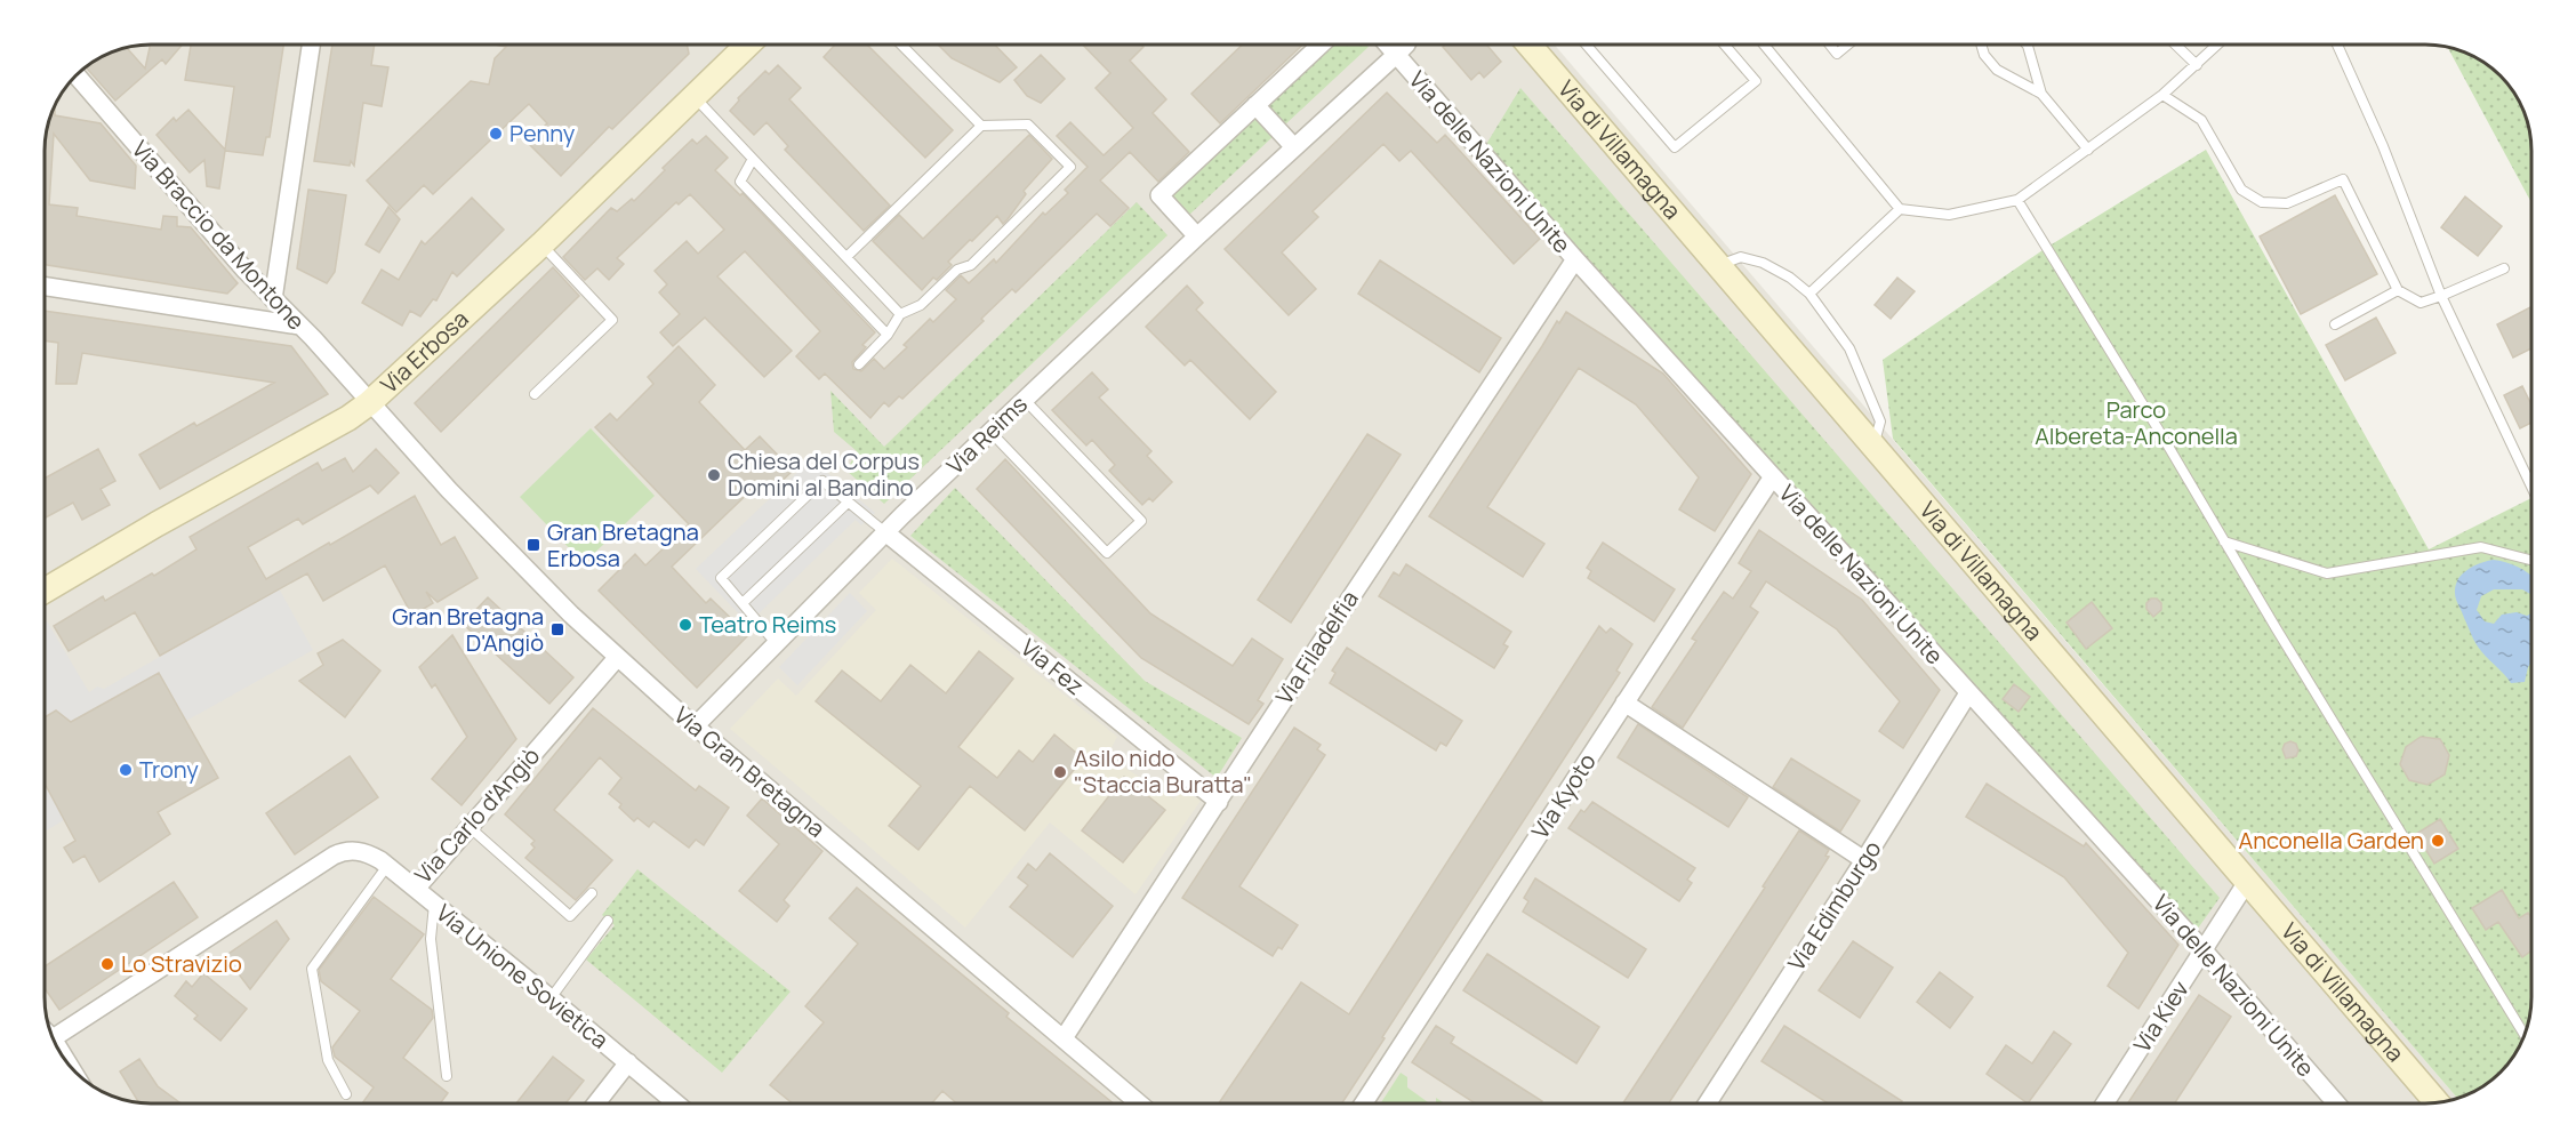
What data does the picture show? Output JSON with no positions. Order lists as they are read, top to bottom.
{
  "streets": {
    "main road": ["Via di Villamagna", "Via Erbosa"],
    "street": [
      "Via delle Nazioni Unite",
      "Via Braccio da Montone",
      "Via Reims",
      "Via Filadelfia",
      "Via Fez",
      "Via Gran Bretagna",
      "Via Kyoto",
      "Via Carlo d'Angiò",
      "Via Edimburgo",
      "Via Unione Sovietica",
      "Via Kiev"
    ]
  },
  "crossings": [
    ["Via di Villamagna", "Via Kiev"],
    ["Via delle Nazioni Unite", "Via Reims"],
    ["Via delle Nazioni Unite", "Via Filadelfia"],
    ["Via delle Nazioni Unite", "Via Kyoto"],
    ["Via delle Nazioni Unite", "Via Edimburgo"],
    ["Via delle Nazioni Unite", "Via Kiev"],
    ["Via Braccio da Montone", "Via Erbosa"],
    ["Via Braccio da Montone", "Via Gran Bretagna"],
    ["Via Erbosa", "Via Gran Bretagna"],
    ["Via Reims", "Via Fez"],
    ["Via Reims", "Via Gran Bretagna"],
    ["Via Filadelfia", "Via Fez"],
    ["Via Filadelfia", "Via Gran Bretagna"],
    ["Via Gran Bretagna", "Via Carlo d'Angiò"],
    ["Via Carlo d'Angiò", "Via Unione Sovietica"]
  ],
  "parks": ["Parco Albereta-Anconella"],
  "places": {
    "other": [
      "Penny",
      "Chiesa del Corpus Domini al Bandino",
      "Teatro Reims",
      "Trony",
      "Asilo nido \"Staccia Buratta\"",
      "Anconella Garden",
      "Lo Stravizio"
    ],
    "transit": ["Gran Bretagna Erbosa", "Gran Bretagna D'Angiò"]
  }
}
